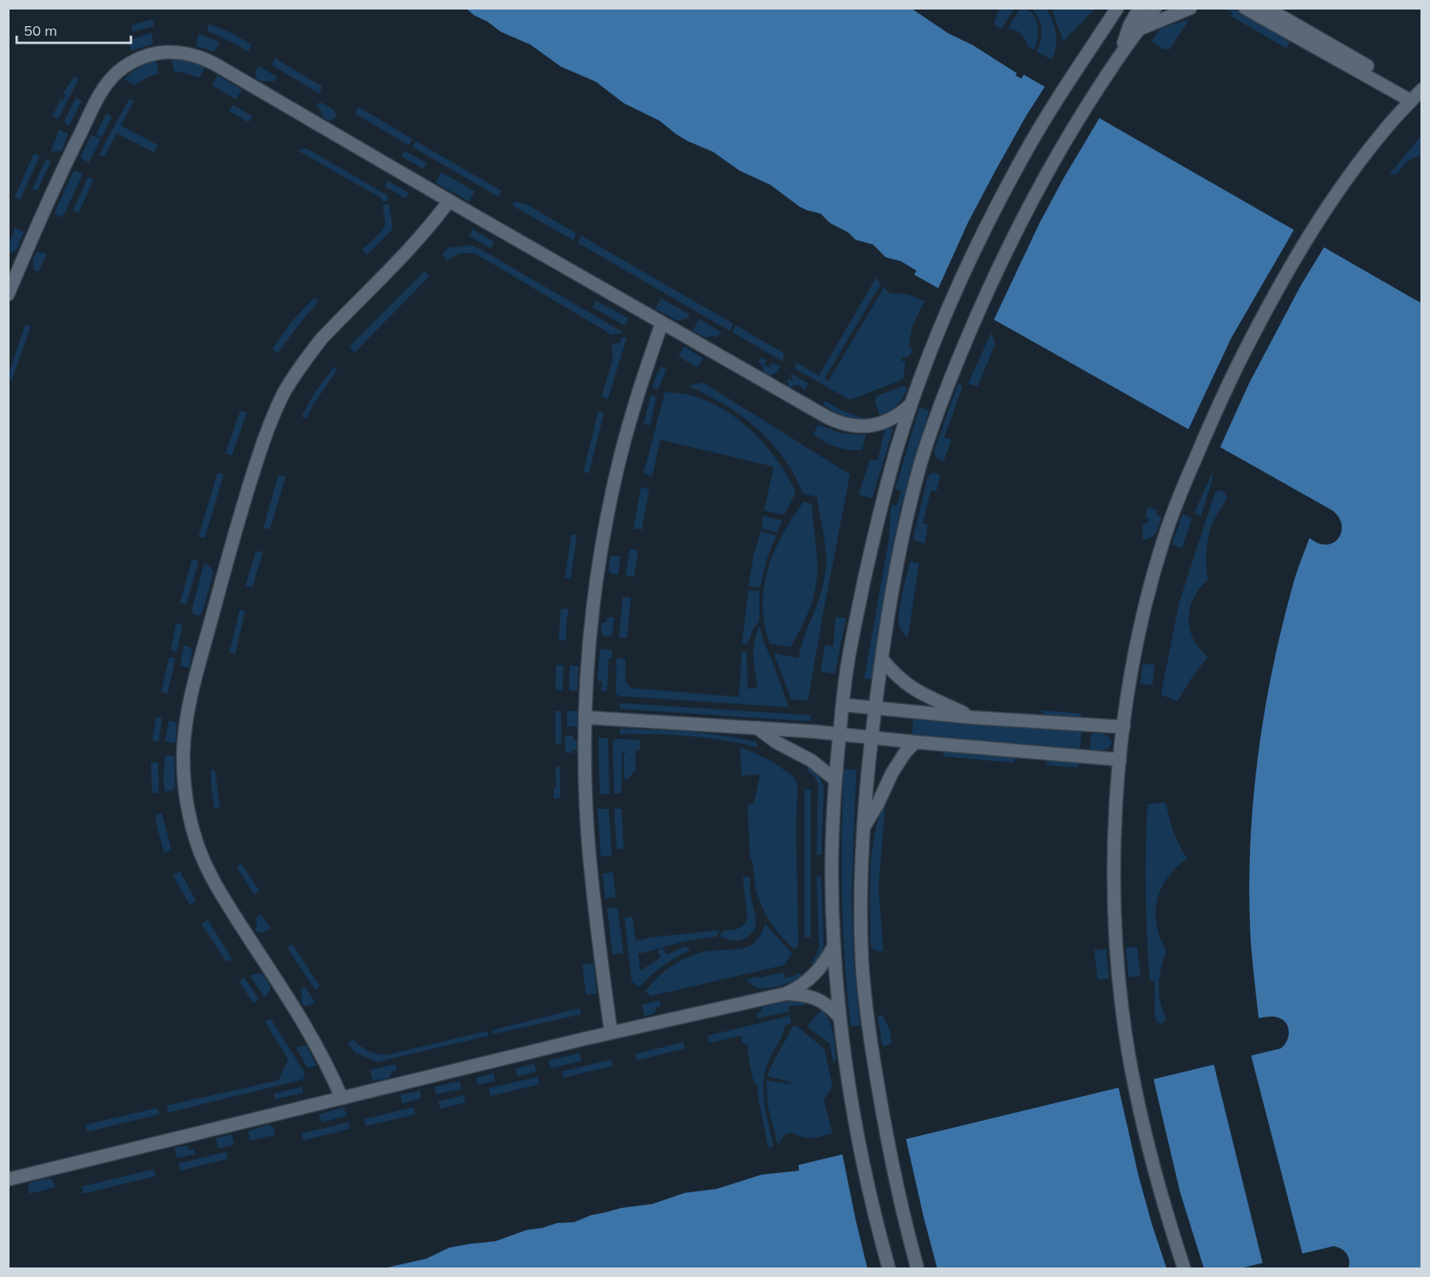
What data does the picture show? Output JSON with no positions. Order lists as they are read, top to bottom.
{
  "scale_bar": "50 m"
}
